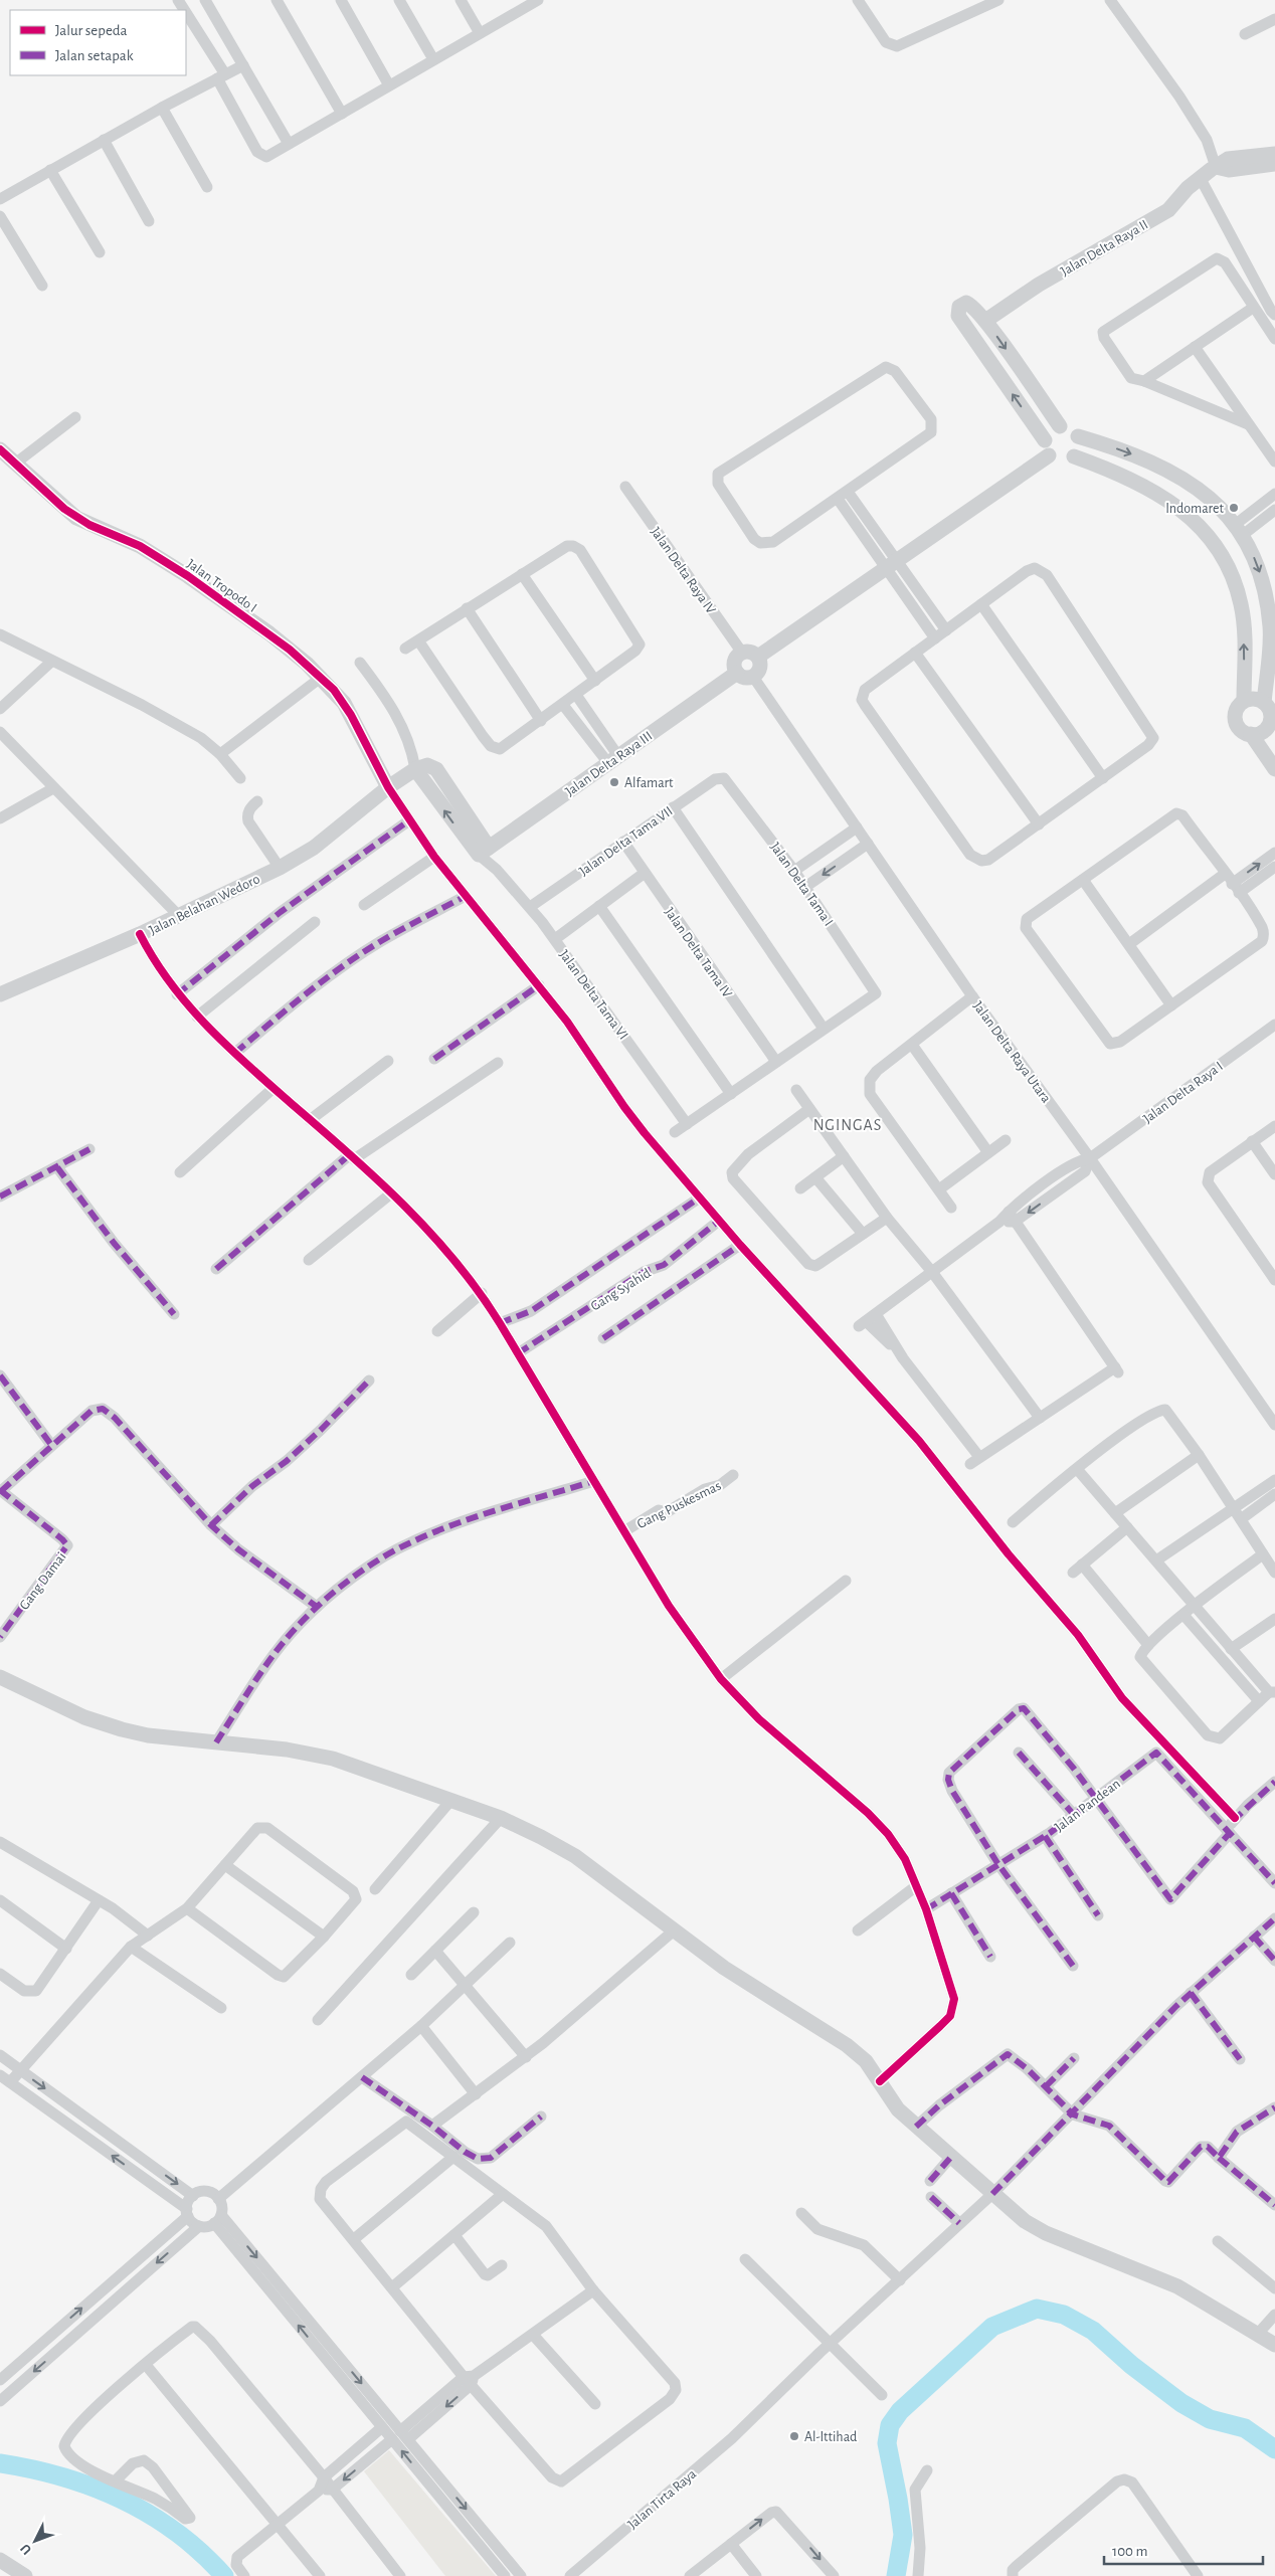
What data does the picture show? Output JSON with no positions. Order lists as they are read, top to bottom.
{
  "streets": {
    "street": [
      "Jalan Delta Raya II",
      "Jalan Delta Raya IV",
      "Jalan Tropodo I",
      "Jalan Delta Raya III",
      "Jalan Delta Tama VII",
      "Jalan Delta Tama I",
      "Jalan Belahan Wedoro",
      "Jalan Delta Tama IV",
      "Jalan Delta Tama VI",
      "Jalan Delta Raya Utara",
      "Jalan Delta Raya I",
      "Gang Syahid",
      "Gang Puskesmas",
      "Gang Damai",
      "Jalan Pandean",
      "Jalan Tirta Raya"
    ]
  },
  "crossings": [
    ["Jalan Delta Raya IV", "Jalan Delta Raya III"],
    ["Jalan Delta Raya IV", "Jalan Delta Raya Utara"],
    ["Jalan Tropodo I", "Jalan Belahan Wedoro"],
    ["Jalan Delta Raya III", "Jalan Delta Tama VI"],
    ["Jalan Delta Raya III", "Jalan Delta Raya Utara"],
    ["Jalan Delta Tama VII", "Jalan Delta Tama I"],
    ["Jalan Delta Tama VII", "Jalan Delta Tama IV"],
    ["Jalan Delta Tama VII", "Jalan Delta Tama VI"],
    ["Jalan Delta Raya Utara", "Jalan Delta Raya I"]
  ],
  "districts": ["NGINGAS"],
  "places": ["Indomaret", "Alfamart", "Al-Ittihad"],
  "legend": ["Jalur sepeda", "Jalan setapak"],
  "scale_bar": "100 m",
  "north": "bottom left"
}
